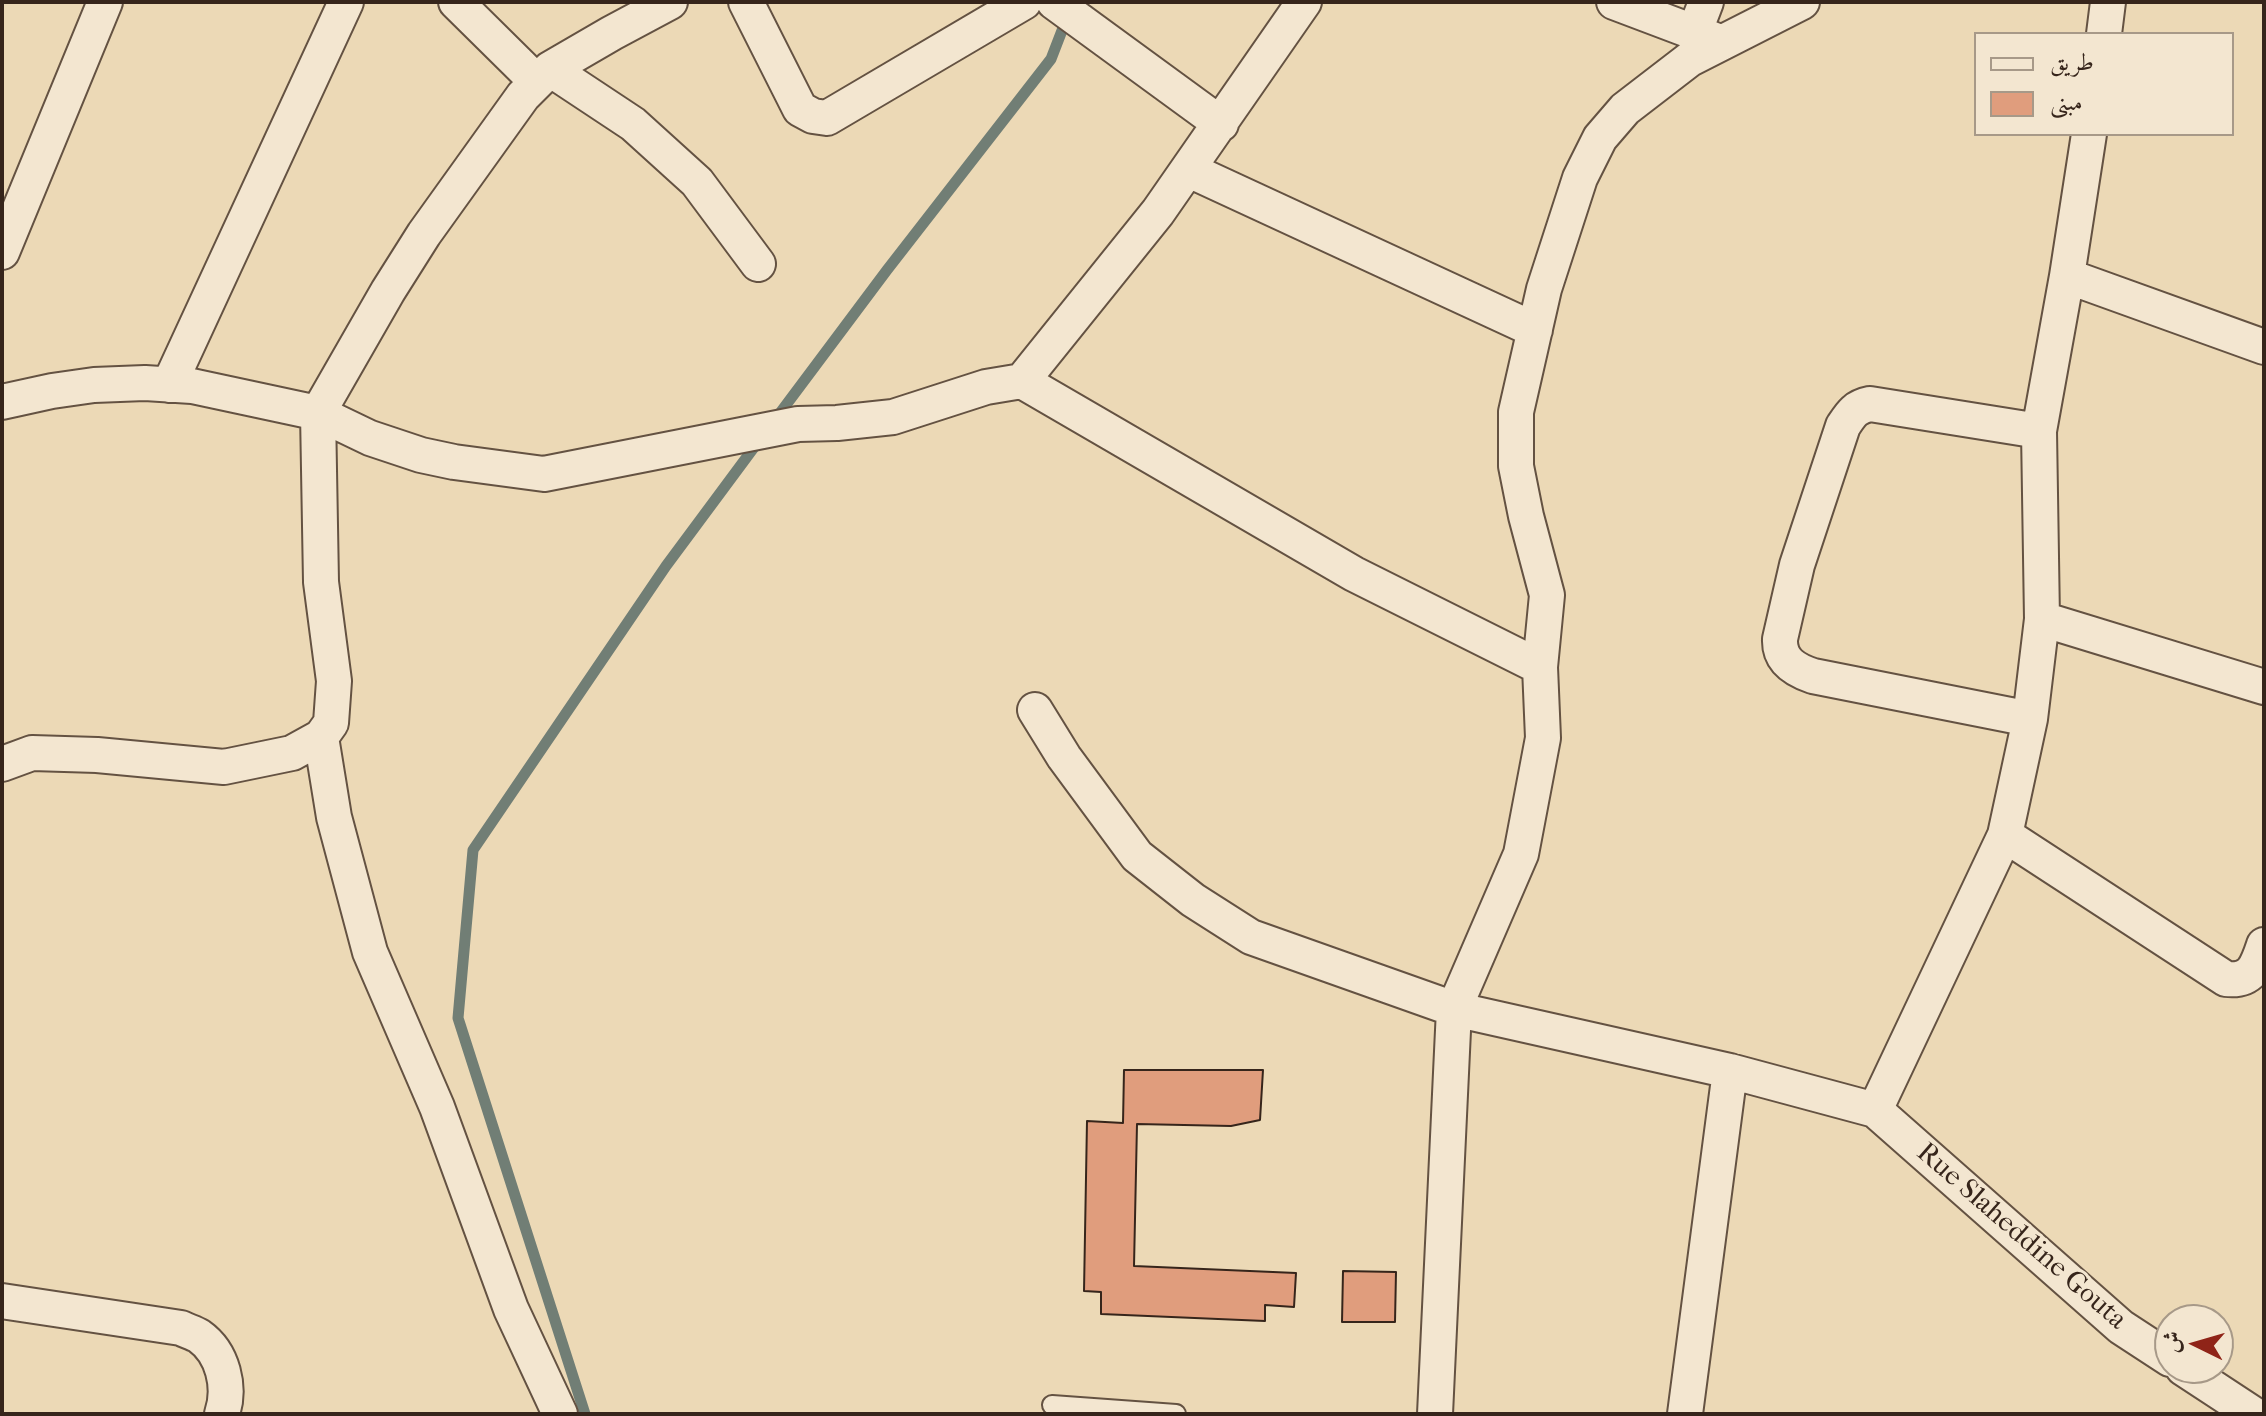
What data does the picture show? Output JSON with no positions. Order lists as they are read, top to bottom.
{
  "streets": {
    "street": ["Rue Slaheddine Gouta"]
  },
  "legend": ["طريق", "مبنى"],
  "north": "left"
}
